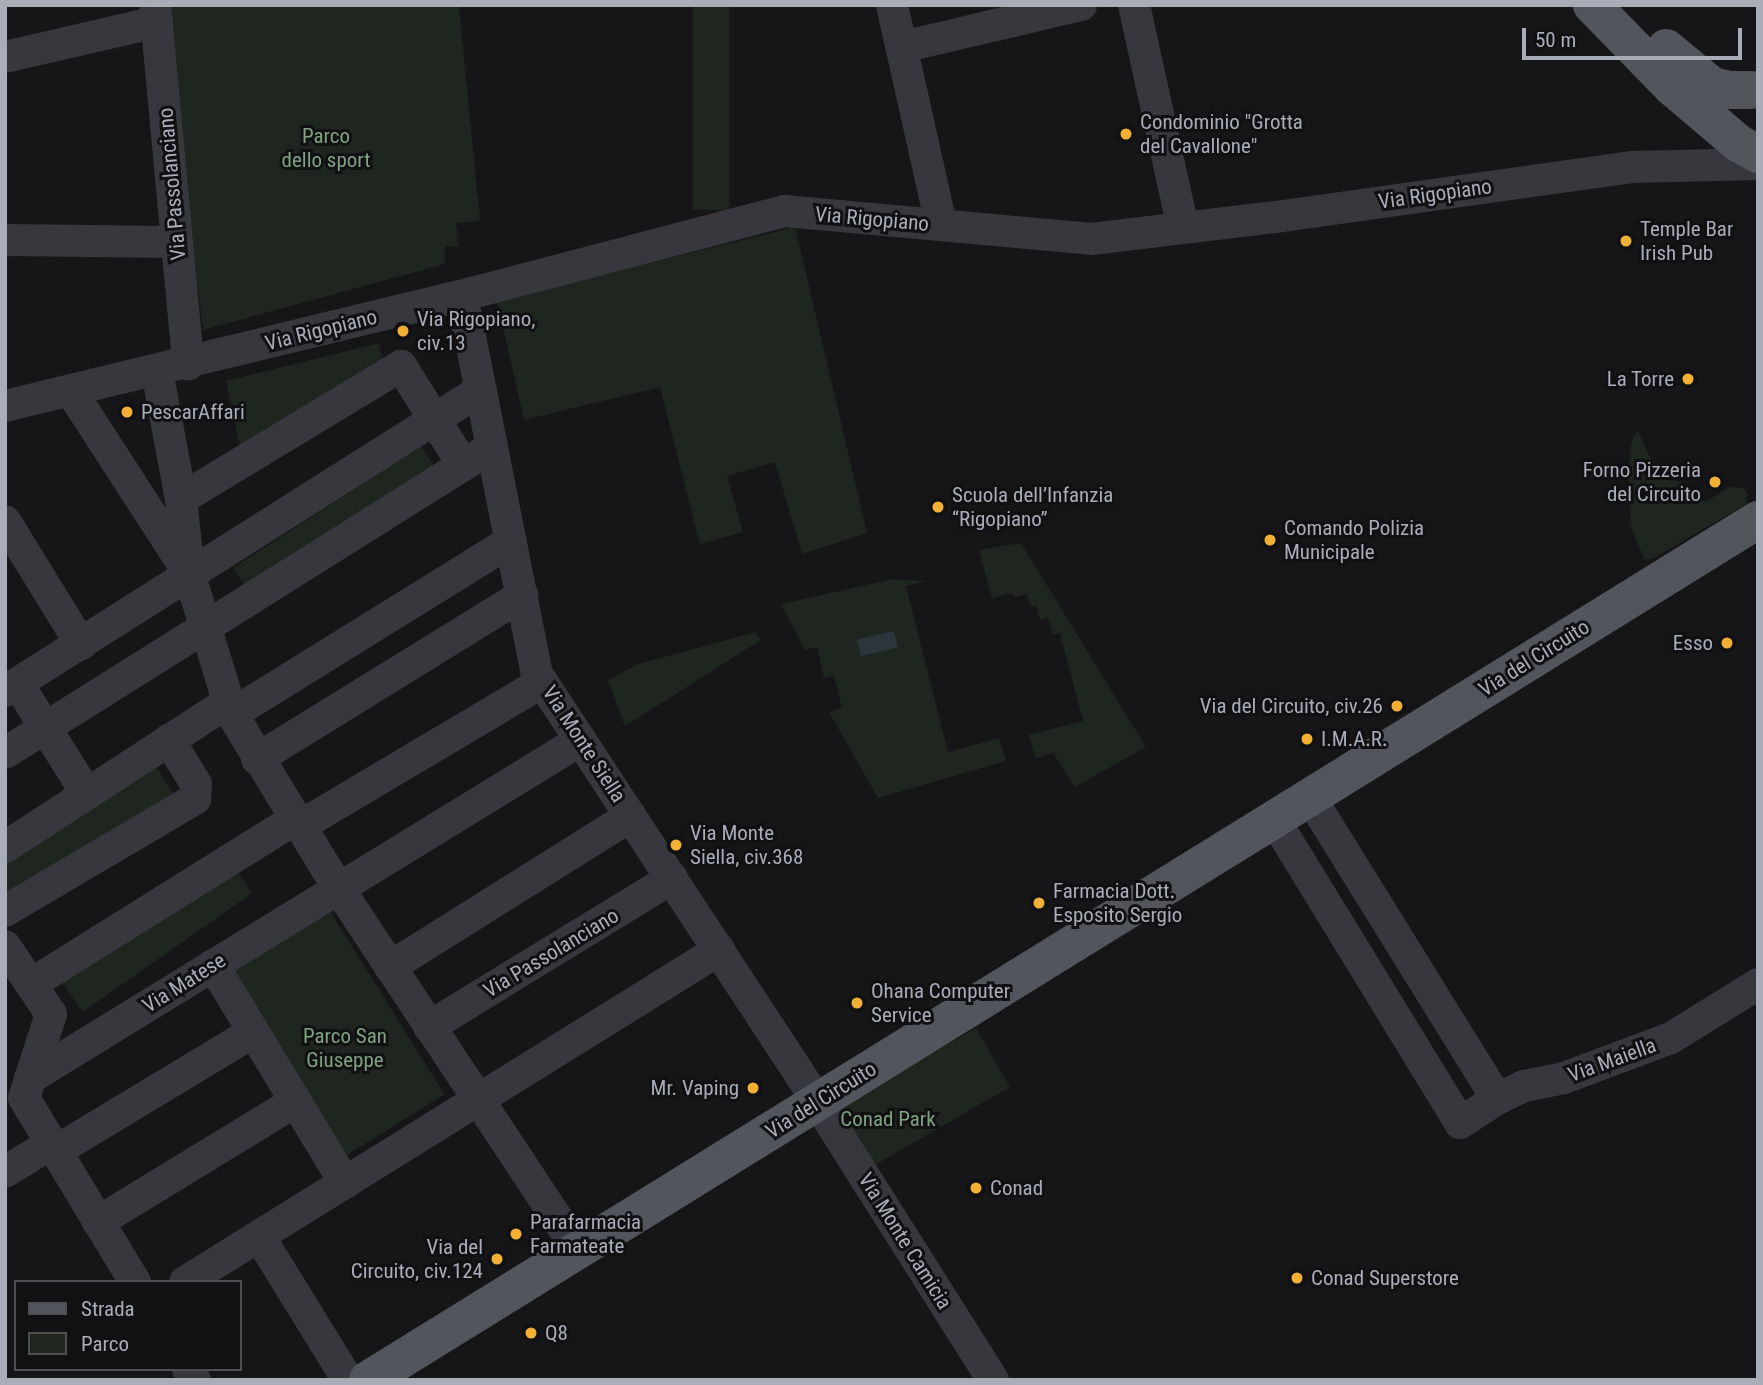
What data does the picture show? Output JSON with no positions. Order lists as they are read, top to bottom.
{
  "streets": {
    "main road": ["Via del Circuito"],
    "street": [
      "Via Passolanciano",
      "Via Rigopiano",
      "Via Monte Siella",
      "Via Matese",
      "Via Maiella",
      "Via Monte Camicia"
    ]
  },
  "crossings": [
    ["Via Passolanciano", "Via Rigopiano"],
    ["Via Passolanciano", "Via Monte Siella"],
    ["Via Rigopiano", "Via Monte Siella"],
    ["Via del Circuito", "Via Monte Siella"],
    ["Via del Circuito", "Via Maiella"],
    ["Via del Circuito", "Via Monte Camicia"],
    ["Via Monte Siella", "Via Monte Camicia"]
  ],
  "parks": ["Parco dello sport", "Parco San Giuseppe", "Conad Park"],
  "places": [
    "Condominio \"Grotta del Cavallone\"",
    "Temple Bar Irish Pub",
    "Via Rigopiano, civ.13",
    "La Torre",
    "PescarAffari",
    "Forno Pizzeria del Circuito",
    "Scuola dell’Infanzia “Rigopiano”",
    "Comando Polizia Municipale",
    "Esso",
    "Via del Circuito, civ.26",
    "I.M.A.R.",
    "Via Monte Siella, civ.368",
    "Farmacia Dott. Esposito Sergio",
    "Ohana Computer Service",
    "Mr. Vaping",
    "Conad",
    "Parafarmacia Farmateate",
    "Via del Circuito, civ.124",
    "Conad Superstore",
    "Q8"
  ],
  "legend": ["Strada", "Parco"],
  "scale_bar": "50 m"
}
